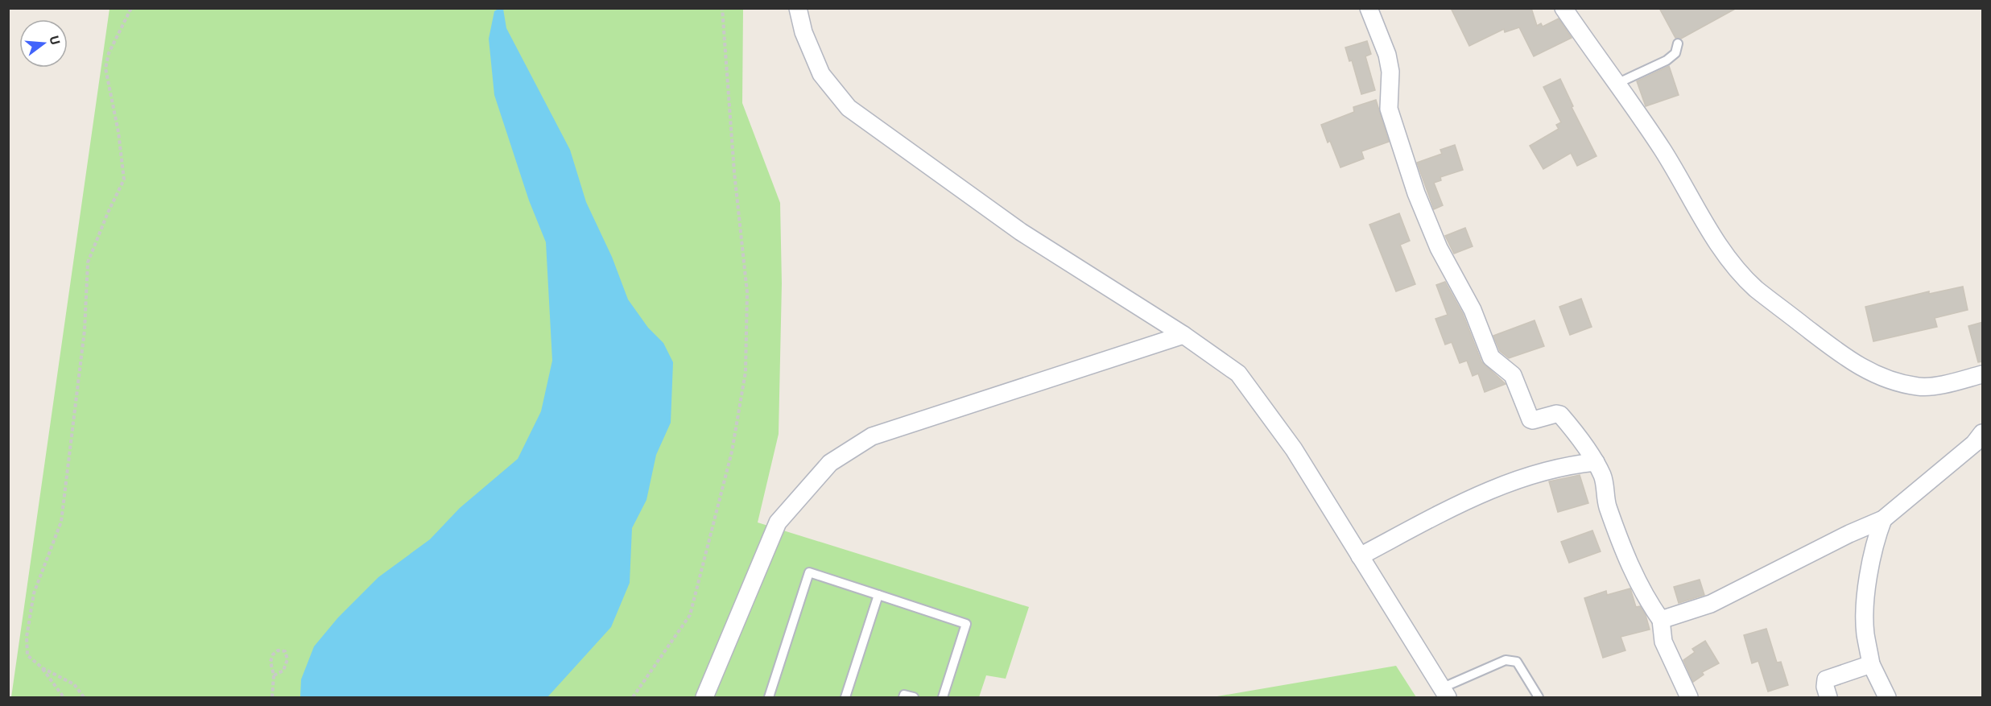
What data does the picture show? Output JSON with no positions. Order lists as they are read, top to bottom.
{
  "north": "right"
}
